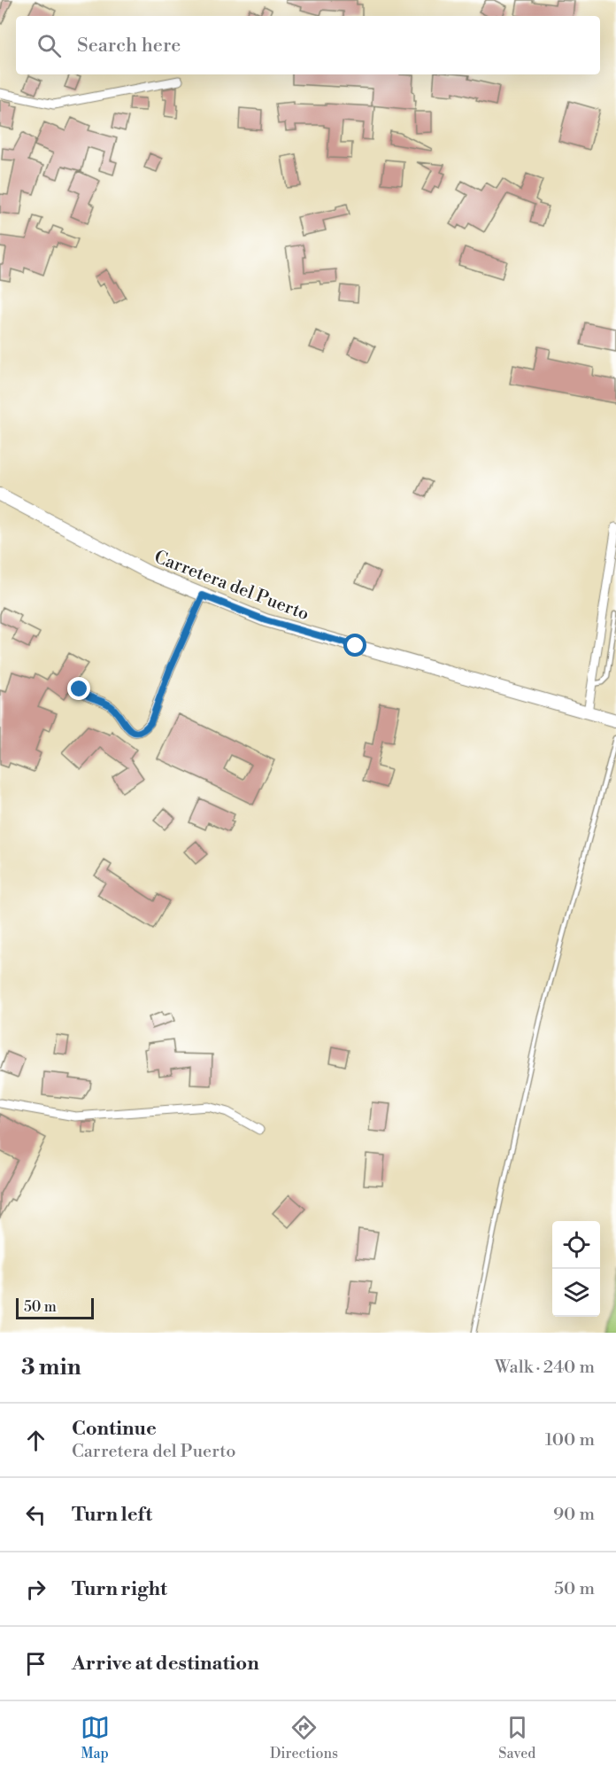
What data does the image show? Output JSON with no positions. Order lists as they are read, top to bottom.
{
  "streets": {
    "main road": ["Carretera del Puerto"]
  },
  "scale_bar": "50 m",
  "page": {
    "search": "Search here",
    "scale": "50 m",
    "heading": ["3 min", "Walk · 240 m"],
    "list": [
      ["Continue", "Carretera del Puerto", "100 m"],
      ["Turn left", "90 m"],
      ["Turn right", "50 m"],
      "Arrive at destination"
    ],
    "nav": ["Map", "Directions", "Saved"]
  }
}
